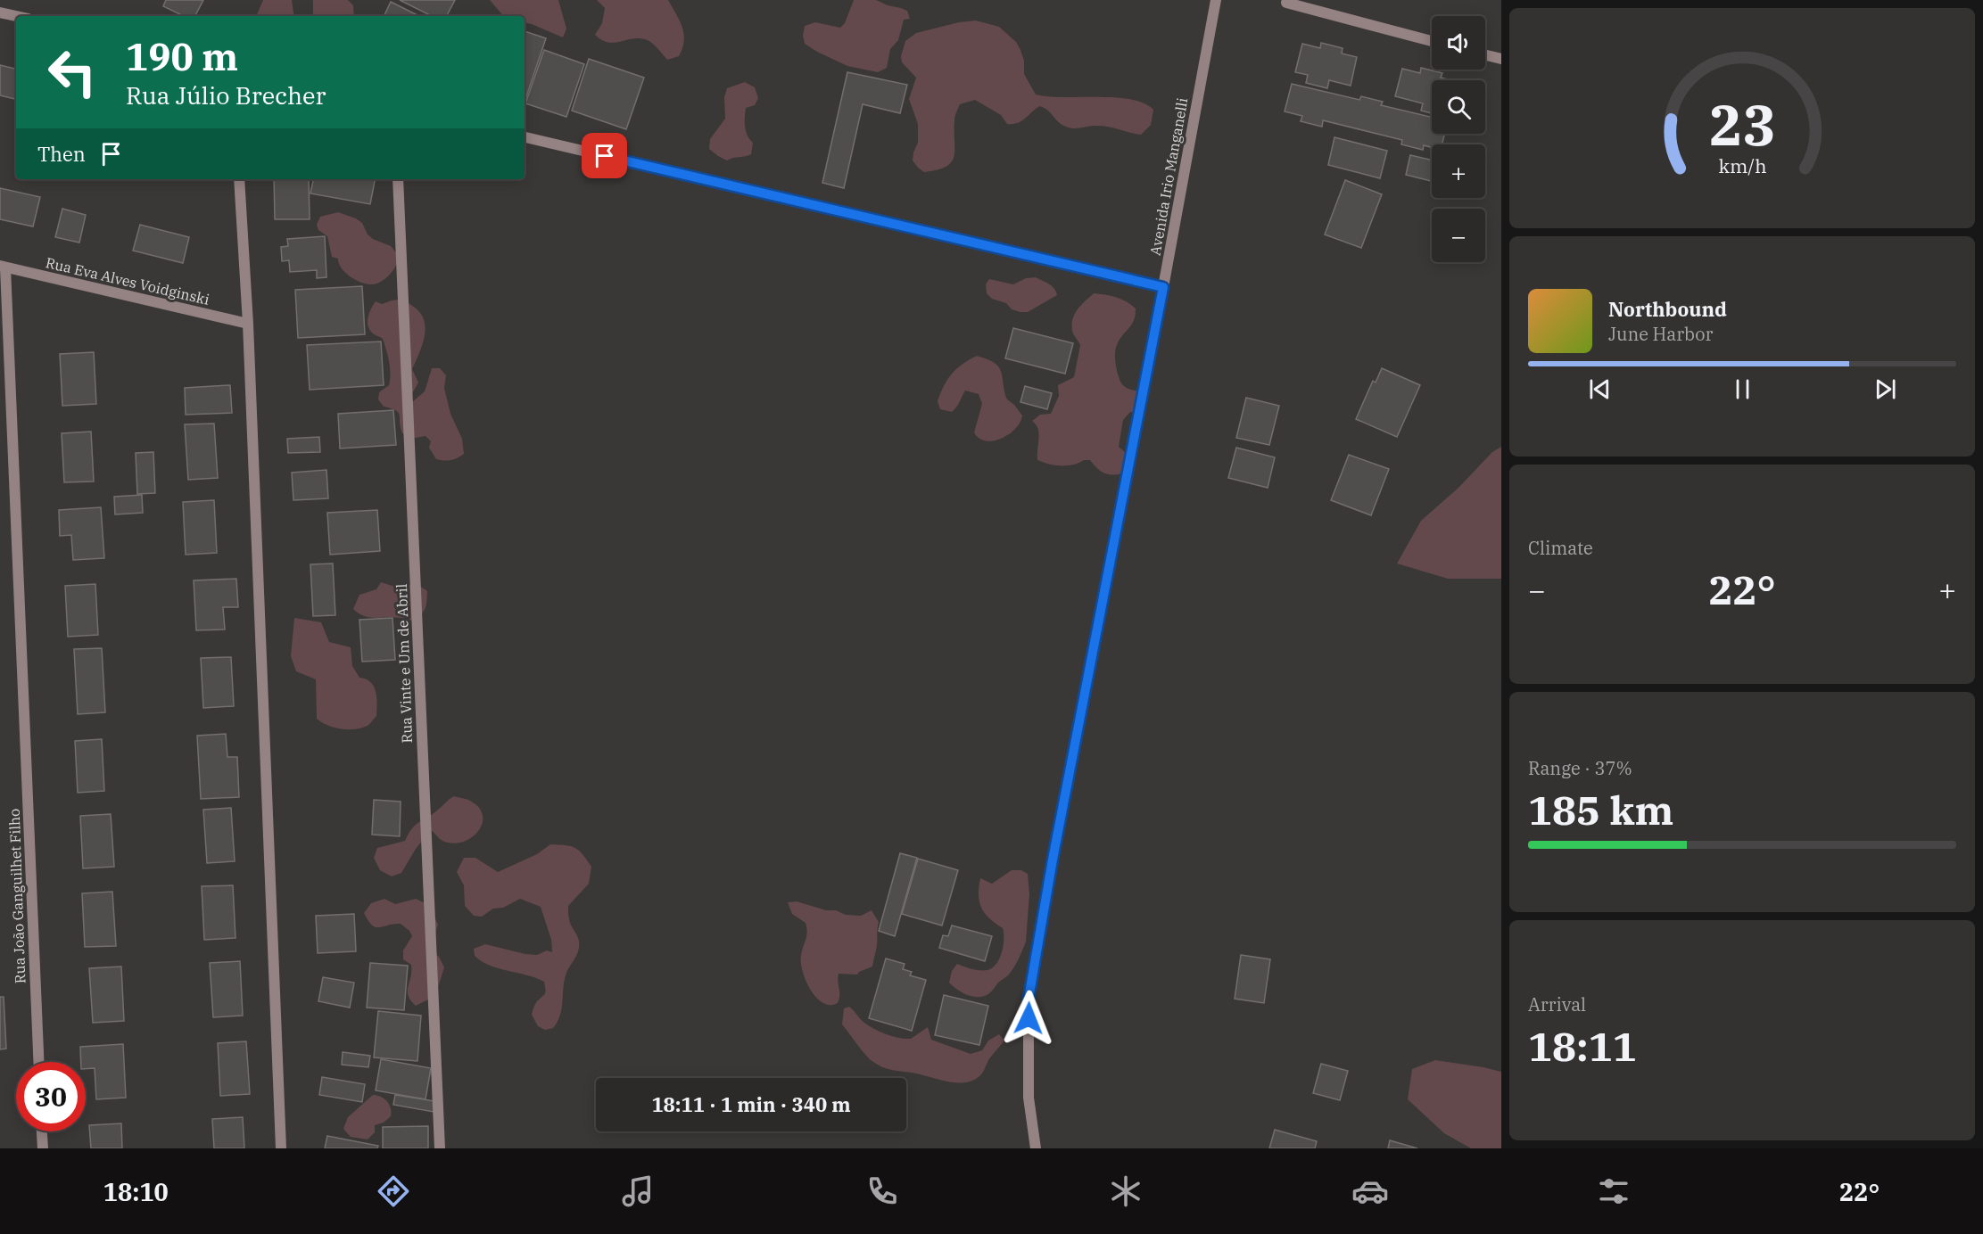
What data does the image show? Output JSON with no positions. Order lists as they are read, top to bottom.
{
  "streets": {
    "street": [
      "Avenida Irio Manganelli",
      "Rua Eva Alves Voidginski",
      "Rua Vinte e Um de Abril",
      "Rua João Ganguilhet Filho"
    ]
  },
  "crossings": [
    ["Rua Eva Alves Voidginski", "Rua João Ganguilhet Filho"]
  ],
  "page": {
    "map_buttons": ["+", "−"],
    "turn": ["190 m", "Rua Júlio Brecher"],
    "then": "Then",
    "song": ["Northbound", "June Harbor"],
    "tile": [
      "Climate",
      ["Range · 37%", "185 km"],
      ["Arrival", "18:11"]
    ],
    "heat": ["−", "22°", "+"],
    "limit": "30",
    "trip": "18:11 · 1 min · 340 m",
    "tabs": ["18:10", "22°"],
    "gauge": ["23", "km/h"]
  }
}
